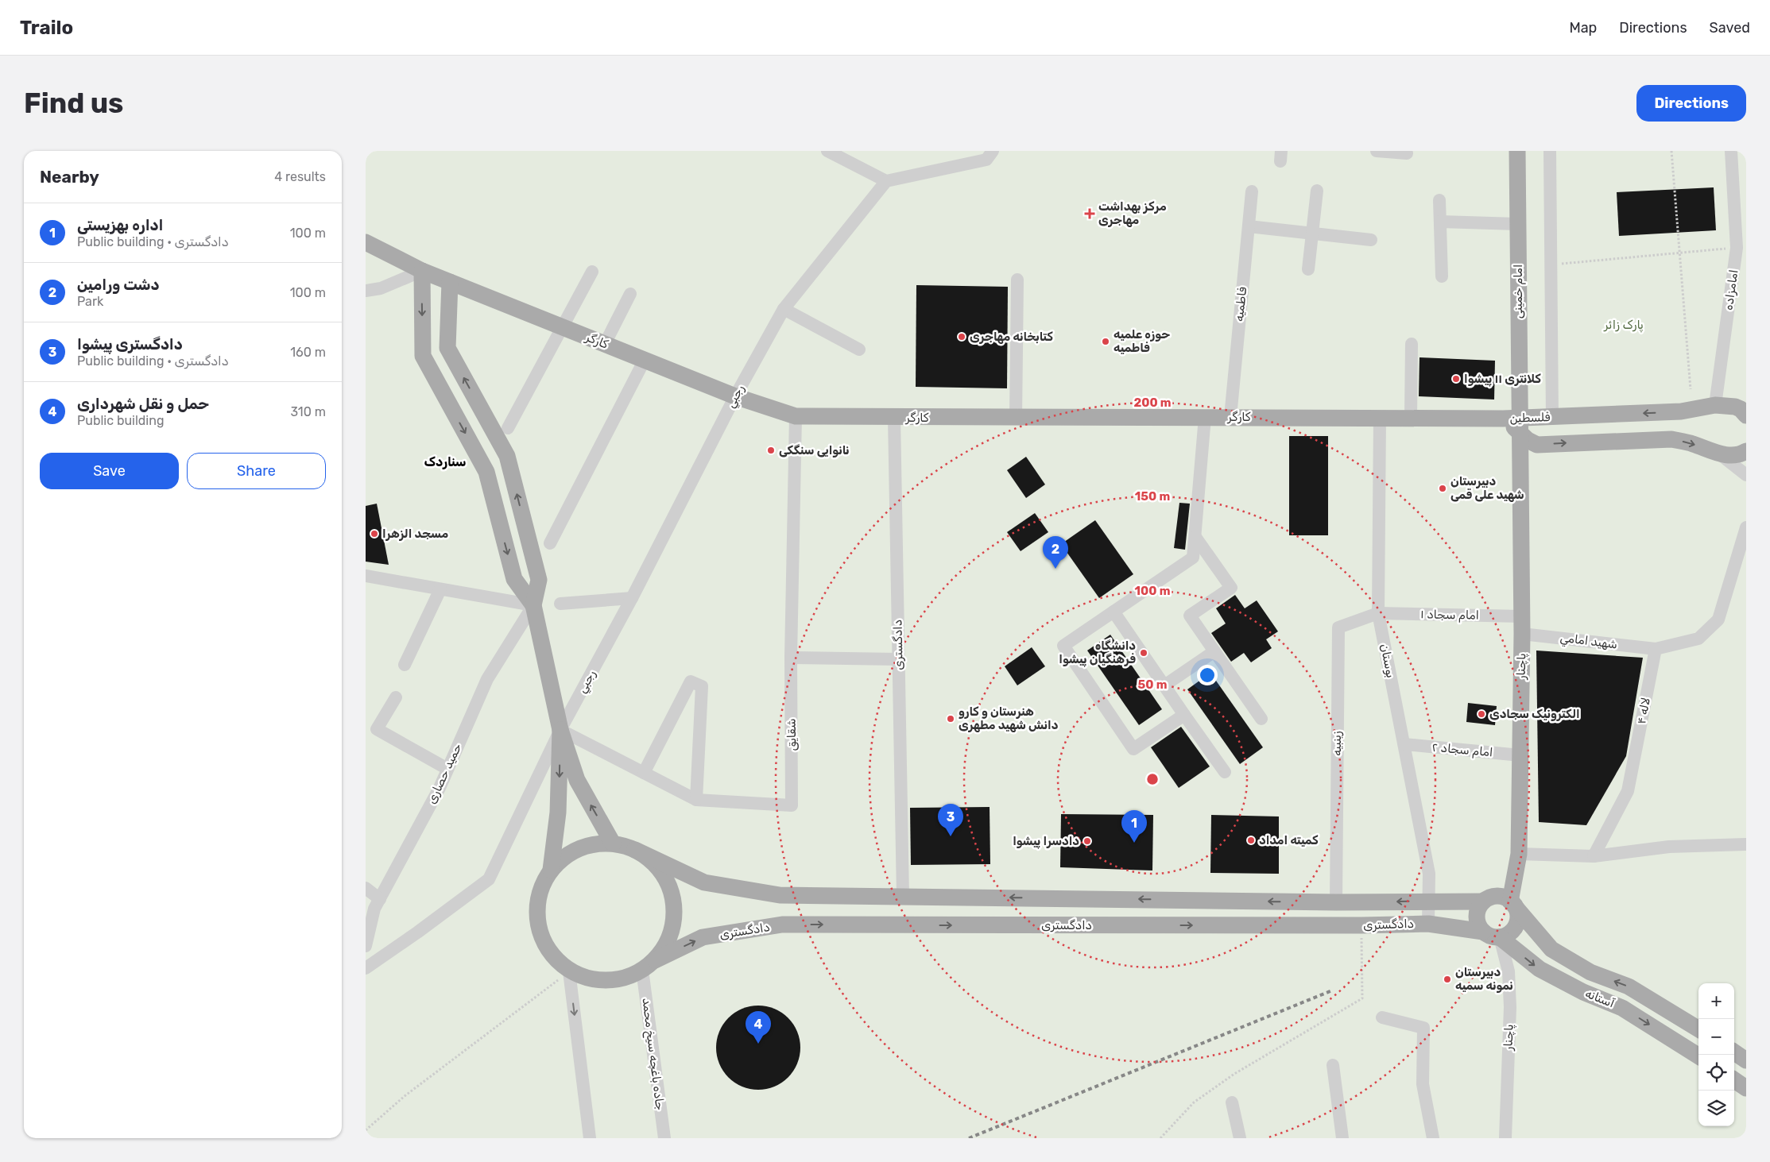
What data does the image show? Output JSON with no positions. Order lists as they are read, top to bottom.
{
  "streets": {
    "main road": [
      "امام خمینی",
      "کارگر",
      "فلسطین",
      "دادگستری",
      "پاچنار",
      "آستانه"
    ],
    "street": [
      "امامزاده",
      "فاطميه",
      "رجبي",
      "امام سجاد ۱",
      "شهيد امامي",
      "بوستان",
      "لاله ۴",
      "شقايق",
      "زينبيه",
      "امام سجاد ۲",
      "حمید حصاری",
      "جاده باغچه سیخ محمد"
    ]
  },
  "crossings": [
    ["امامزاده", "فلسطین"],
    ["امام خمینی", "کارگر"],
    ["امام خمینی", "فلسطین"],
    ["امام خمینی", "پاچنار"],
    ["فاطميه", "کارگر"],
    ["کارگر", "رجبي"],
    ["کارگر", "فلسطین"],
    ["کارگر", "دادگستری"],
    ["کارگر", "بوستان"],
    ["کارگر", "پاچنار"],
    ["کارگر", "شقايق"],
    ["رجبي", "شقايق"],
    ["فلسطین", "پاچنار"],
    ["امام سجاد ۱", "بوستان"],
    ["امام سجاد ۱", "پاچنار"],
    ["امام سجاد ۱", "زينبيه"],
    ["شهيد امامي", "پاچنار"],
    ["شهيد امامي", "لاله ۴"],
    ["دادگستری", "بوستان"],
    ["دادگستری", "پاچنار"],
    ["دادگستری", "زينبيه"],
    ["دادگستری", "آستانه"],
    ["دادگستری", "جاده باغچه سیخ محمد"],
    ["بوستان", "زينبيه"],
    ["بوستان", "امام سجاد ۲"],
    ["پاچنار", "امام سجاد ۲"],
    ["پاچنار", "آستانه"]
  ],
  "districts": ["سناردک"],
  "parks": ["پارک زائر"],
  "places": {
    "health": ["مرکز بهداشت مهاجری"],
    "other": [
      "کتابخانه مهاجری",
      "حوزه علمیه فاطمیه",
      "کلانتری ۱۱ پیشوا",
      "نانوایی سنگکی",
      "دبیرستان شهید علی قمی",
      "مسجد الزهرا",
      "دانشگاه فرهنگیان پیشوا",
      "الکترونیک سجادی",
      "هنرستان و کارو دانش شهید مطهری",
      "کمیته امداد",
      "دادسرا پیشوا",
      "دبیرستان نمونه سمیه"
    ]
  },
  "page": {
    "header": "Trailo",
    "nav": ["Map", "Directions", "Saved"],
    "buttons": [
      "Directions",
      ["Save", "Share"]
    ],
    "title": "Find us",
    "heading": ["Nearby", "4 results"],
    "list": [
      {
        "mark": "1",
        "name": "اداره بهزیستی",
        "note": "Public building · دادگستری",
        "value": "100 m"
      },
      {
        "mark": "2",
        "name": "دشت ورامین",
        "note": "Park",
        "value": "100 m"
      },
      {
        "mark": "3",
        "name": "دادگستری پیشوا",
        "note": "Public building · دادگستری",
        "value": "160 m"
      },
      {
        "mark": "4",
        "name": "حمل و نقل شهرداری",
        "note": "Public building",
        "value": "310 m"
      }
    ],
    "pins": [
      "2",
      "3",
      "1",
      "4"
    ],
    "map_buttons": ["+", "−"]
  },
  "rings": [
    "200 m",
    "150 m",
    "100 m",
    "50 m"
  ]
}
